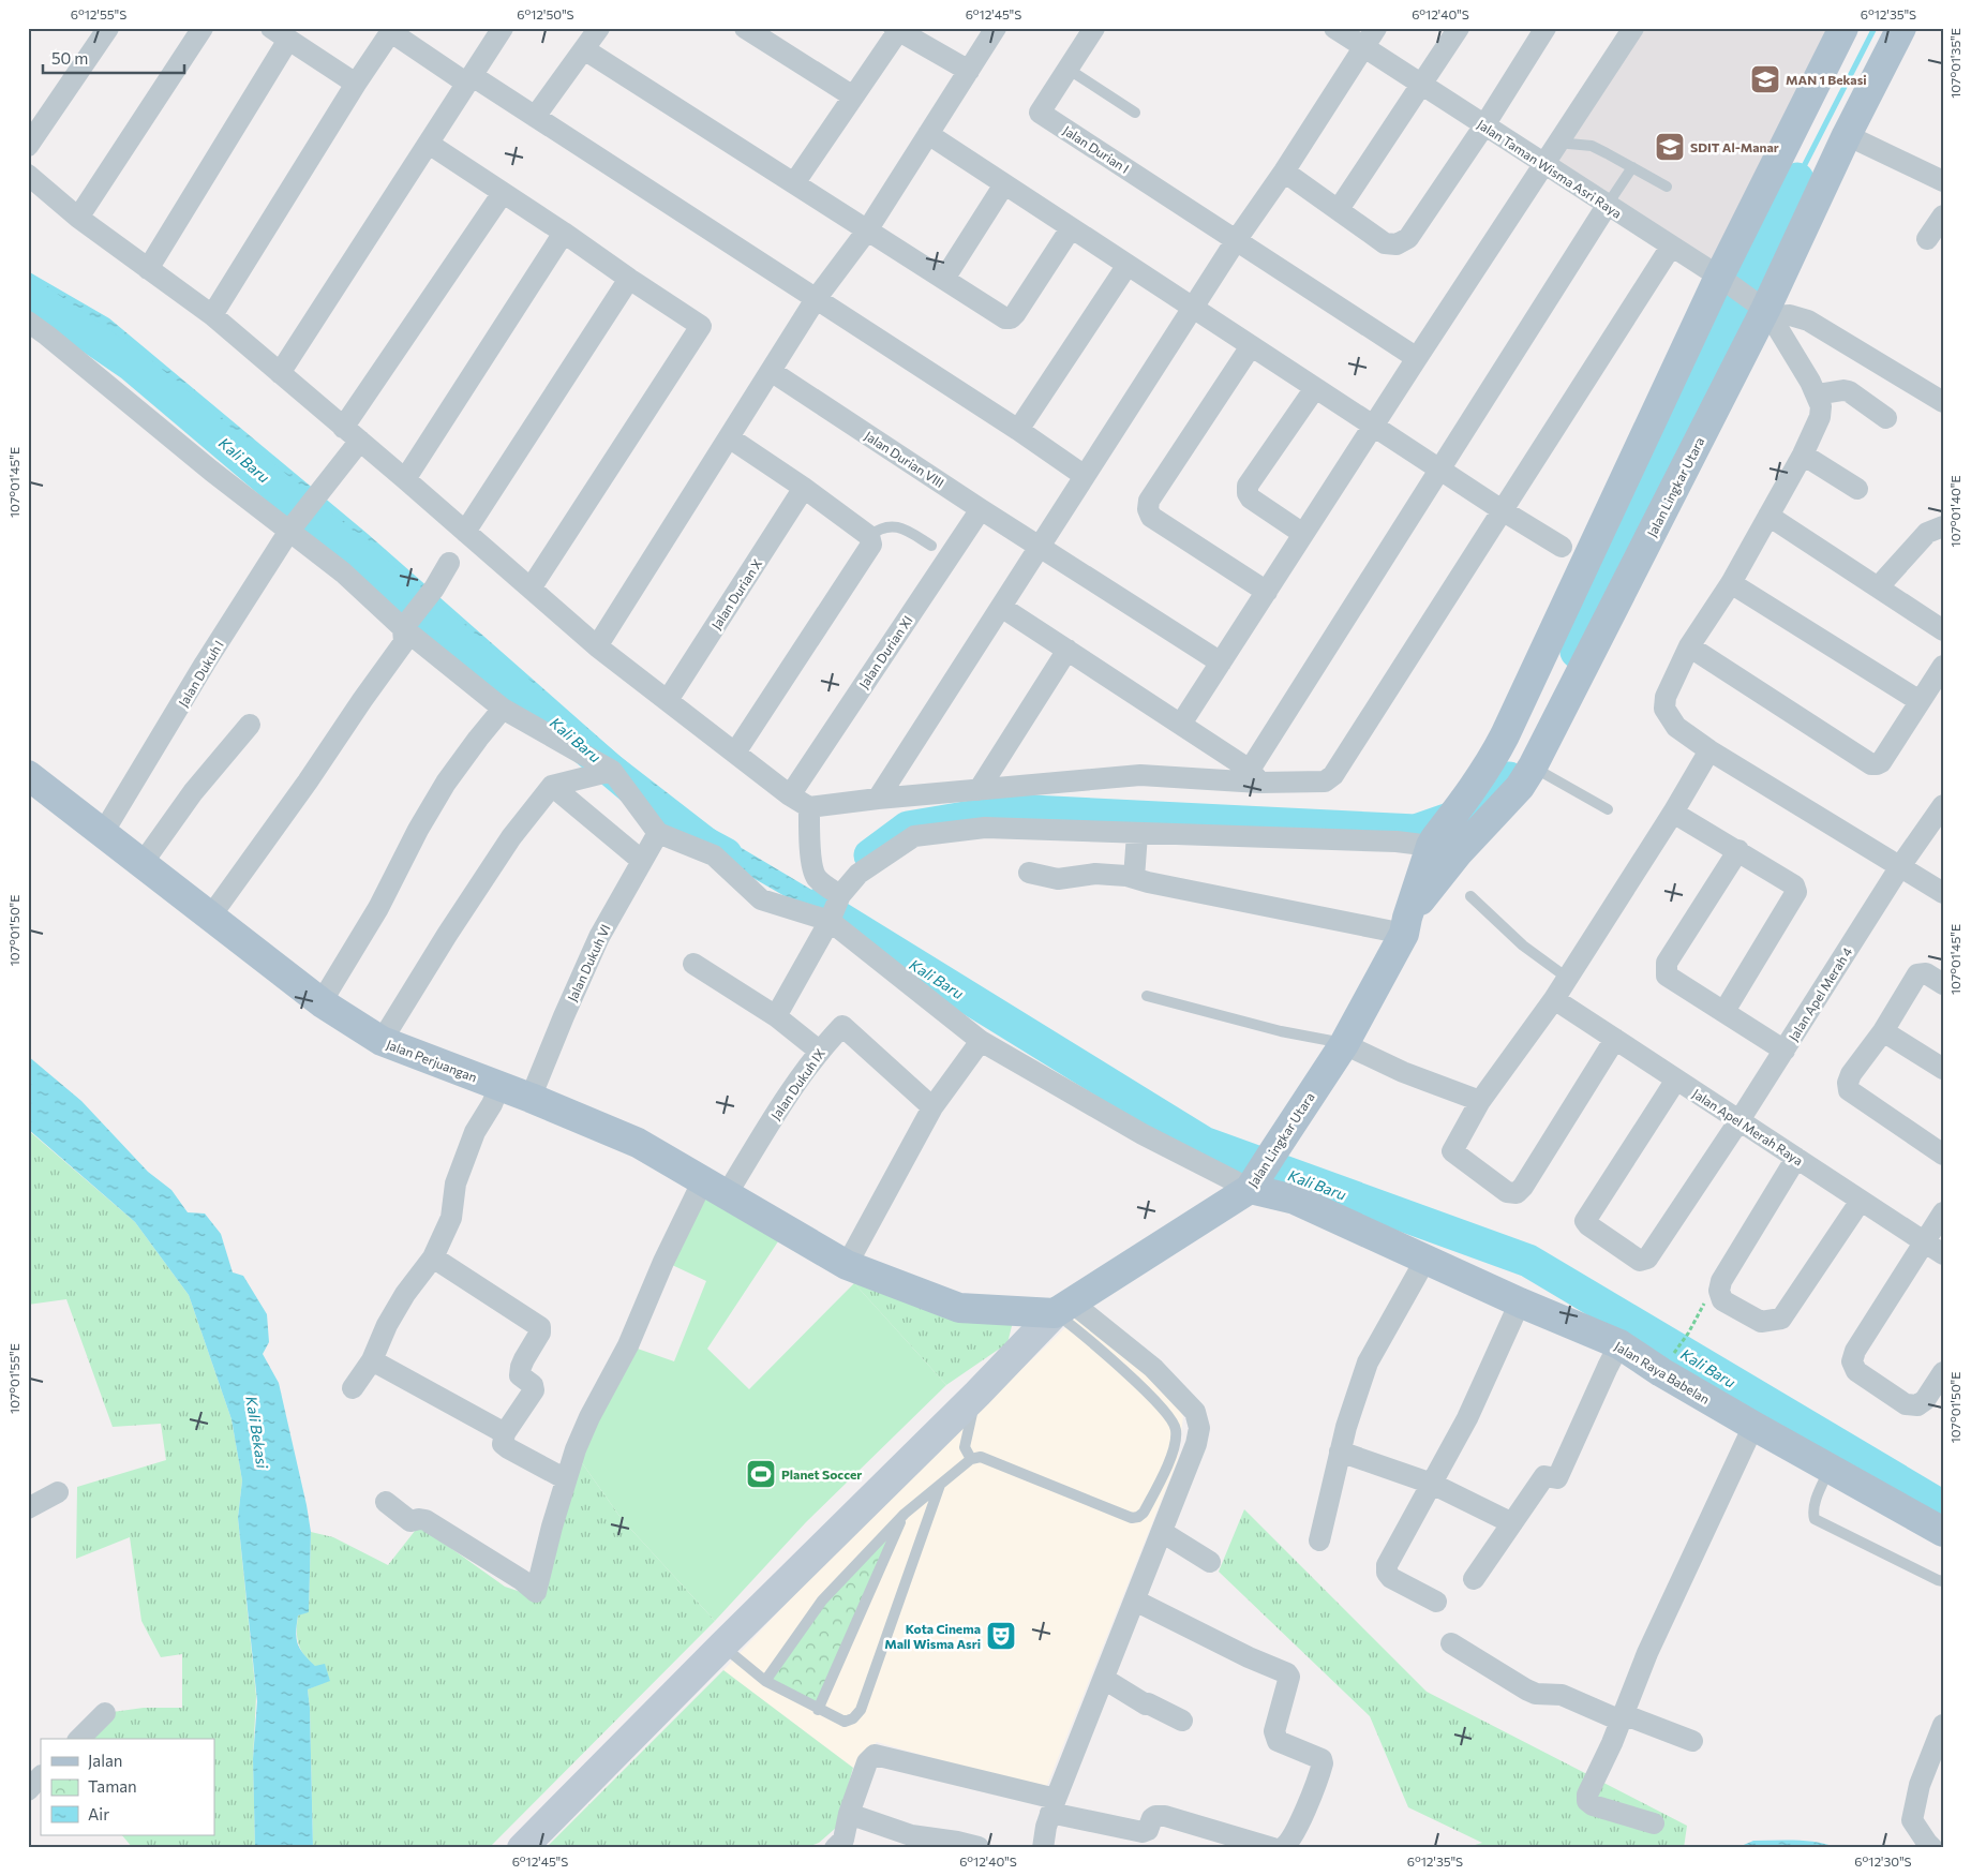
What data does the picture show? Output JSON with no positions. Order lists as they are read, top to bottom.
{
  "streets": {
    "main road": ["Jalan Lingkar Utara", "Jalan Perjuangan", "Jalan Raya Babelan"],
    "street": [
      "Jalan Durian I",
      "Jalan Taman Wisma Asri Raya",
      "Jalan Durian VIII",
      "Jalan Durian X",
      "Jalan Durian XI",
      "Jalan Dukuh I",
      "Jalan Dukuh VI",
      "Jalan Apel Merah 4",
      "Jalan Dukuh IX",
      "Jalan Apel Merah Raya"
    ]
  },
  "crossings": [
    ["Jalan Taman Wisma Asri Raya", "Jalan Lingkar Utara"],
    ["Jalan Durian VIII", "Jalan Durian XI"],
    ["Jalan Lingkar Utara", "Jalan Perjuangan"],
    ["Jalan Lingkar Utara", "Jalan Raya Babelan"],
    ["Jalan Dukuh I", "Jalan Perjuangan"],
    ["Jalan Dukuh VI", "Jalan Perjuangan"],
    ["Jalan Apel Merah 4", "Jalan Apel Merah Raya"],
    ["Jalan Perjuangan", "Jalan Dukuh IX"]
  ],
  "water": ["Kali Baru", "Kali Bekasi"],
  "places": {
    "school or university": ["MAN 1 Bekasi", "SDIT Al-Manar"],
    "sports": ["Planet Soccer"],
    "theatre": ["Kota Cinema Mall Wisma Asri"]
  },
  "legend": ["Jalan", "Taman", "Air"],
  "scale_bar": "50 m",
  "coordinates": [
    "6°12'55\"S",
    "6°12'50\"S",
    "6°12'45\"S",
    "6°12'40\"S",
    "6°12'35\"S",
    "107°01'35\"E",
    "107°01'45\"E",
    "107°01'40\"E",
    "107°01'50\"E",
    "107°01'55\"E",
    "6°12'30\"S"
  ]
}
